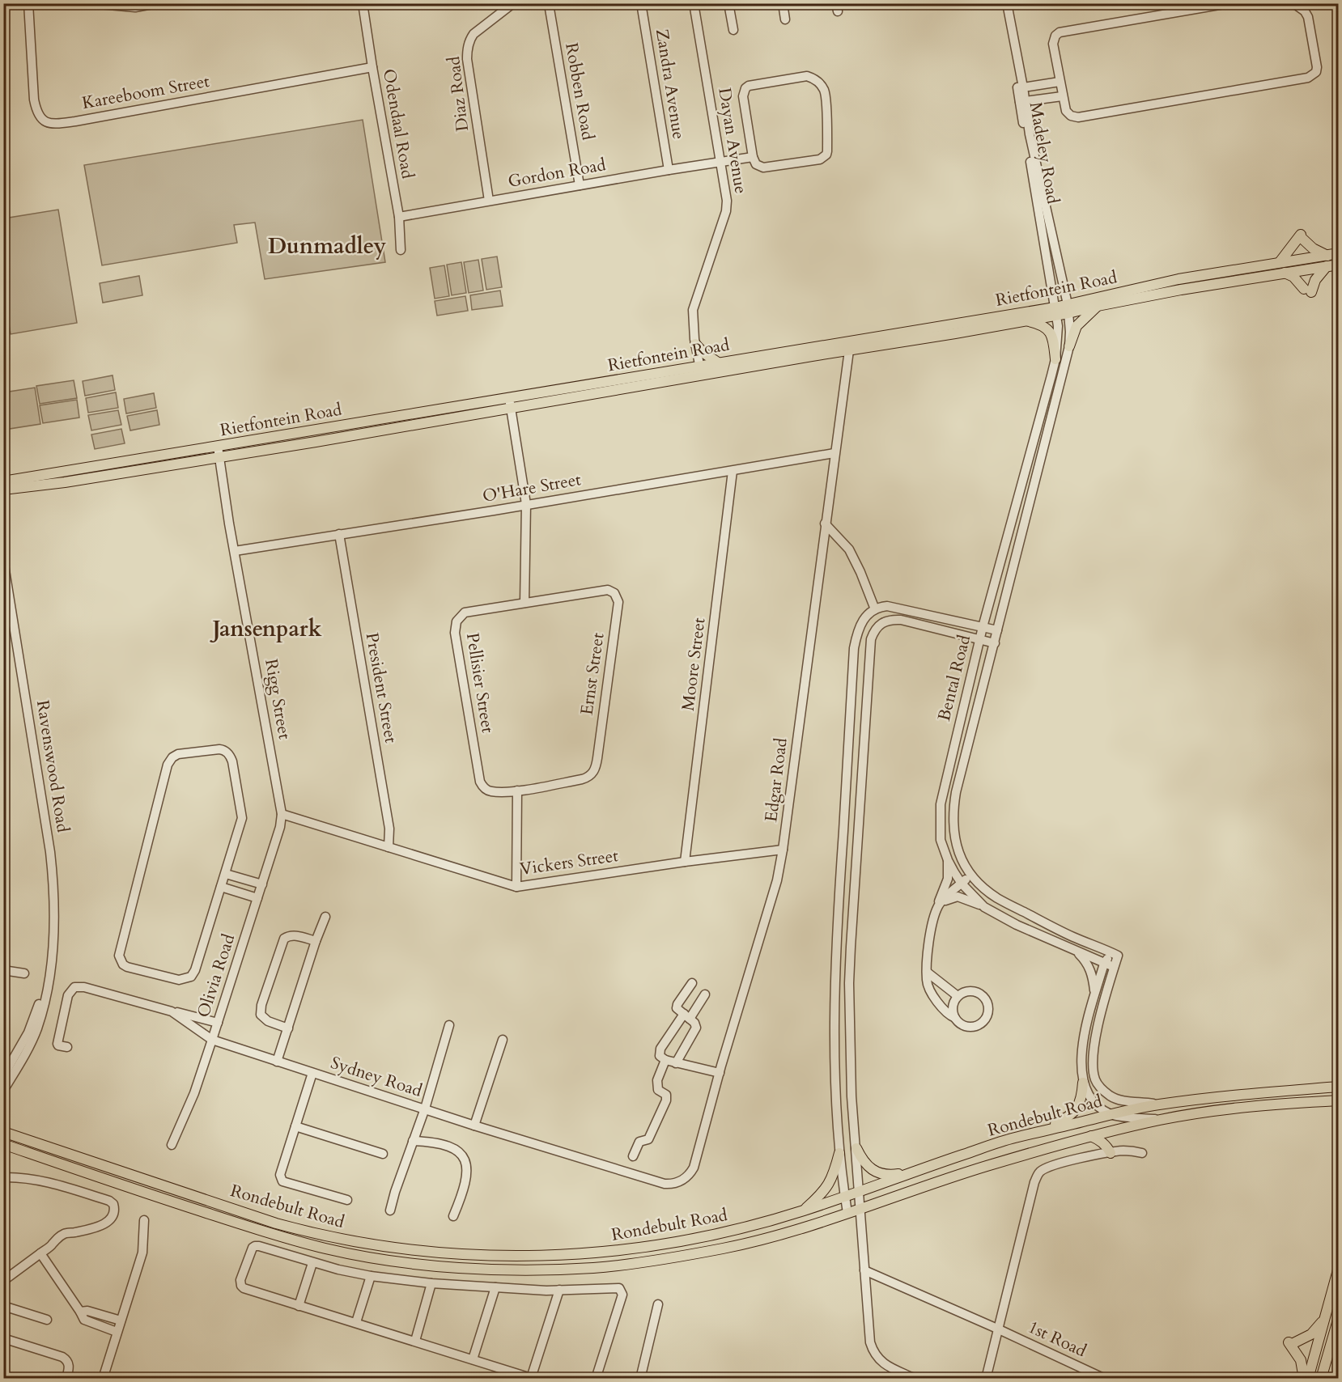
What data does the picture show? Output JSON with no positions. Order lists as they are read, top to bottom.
{
  "streets": {
    "main road": ["Rietfontein Road", "Rondebult Road"],
    "street": [
      "Zandra Avenue",
      "Robben Road",
      "Kareeboom Street",
      "Diaz Road",
      "Odendaal Road",
      "Dayan Avenue",
      "Madeley Road",
      "Gordon Road",
      "O'Hare Street",
      "Moore Street",
      "Ernst Street",
      "Bental Road",
      "Pellisier Street",
      "President Street",
      "Rigg Street",
      "Ravenswood Road",
      "Edgar Road",
      "Vickers Street",
      "Olivia Road",
      "Sydney Road",
      "1st Road"
    ]
  },
  "crossings": [
    ["Zandra Avenue", "Gordon Road"],
    ["Robben Road", "Gordon Road"],
    ["Kareeboom Street", "Odendaal Road"],
    ["Diaz Road", "Gordon Road"],
    ["Odendaal Road", "Gordon Road"],
    ["Dayan Avenue", "Gordon Road"],
    ["Dayan Avenue", "Rietfontein Road"],
    ["Madeley Road", "Rietfontein Road"],
    ["Madeley Road", "Bental Road"],
    ["Rietfontein Road", "Bental Road"],
    ["Rietfontein Road", "Rigg Street"],
    ["Rietfontein Road", "Edgar Road"],
    ["O'Hare Street", "Moore Street"],
    ["O'Hare Street", "President Street"],
    ["O'Hare Street", "Rigg Street"],
    ["O'Hare Street", "Edgar Road"],
    ["Moore Street", "Vickers Street"],
    ["Ernst Street", "Pellisier Street"],
    ["President Street", "Vickers Street"],
    ["Rigg Street", "Vickers Street"],
    ["Rigg Street", "Olivia Road"],
    ["Edgar Road", "Vickers Street"],
    ["Edgar Road", "Sydney Road"],
    ["Vickers Street", "Olivia Road"],
    ["Olivia Road", "Sydney Road"]
  ],
  "districts": ["Dunmadley", "Jansenpark"]
}
